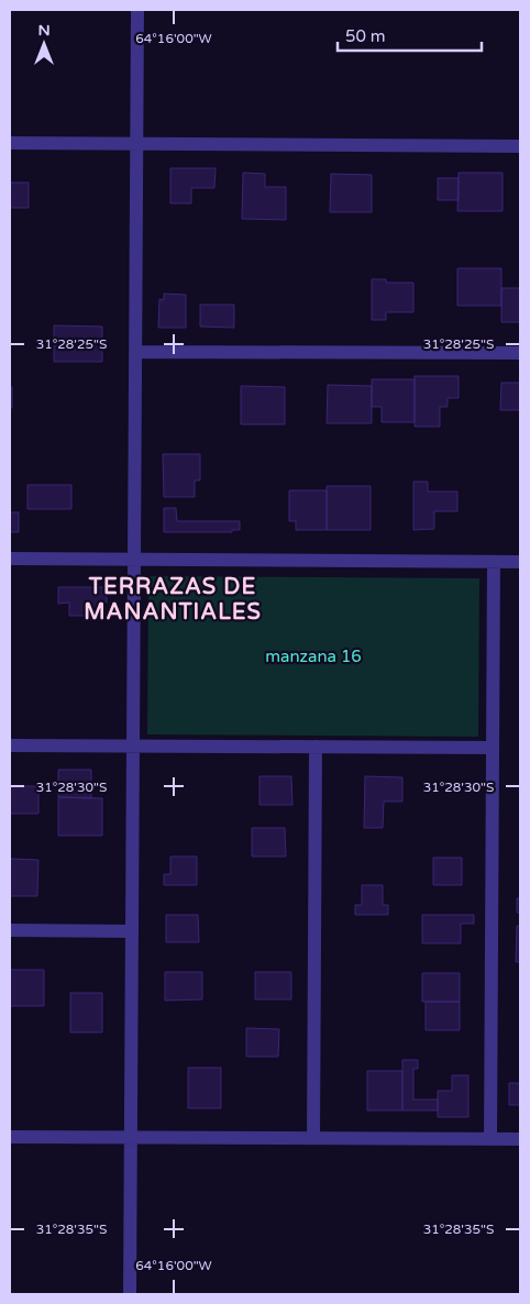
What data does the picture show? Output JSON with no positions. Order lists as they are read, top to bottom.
{
  "districts": ["TERRAZAS DE MANANTIALES"],
  "parks": ["manzana 16"],
  "scale_bar": "50 m",
  "north": "top",
  "coordinates": [
    "64°16'00\"W",
    "31°28'25\"S",
    "31°28'30\"S",
    "31°28'35\"S"
  ]
}
